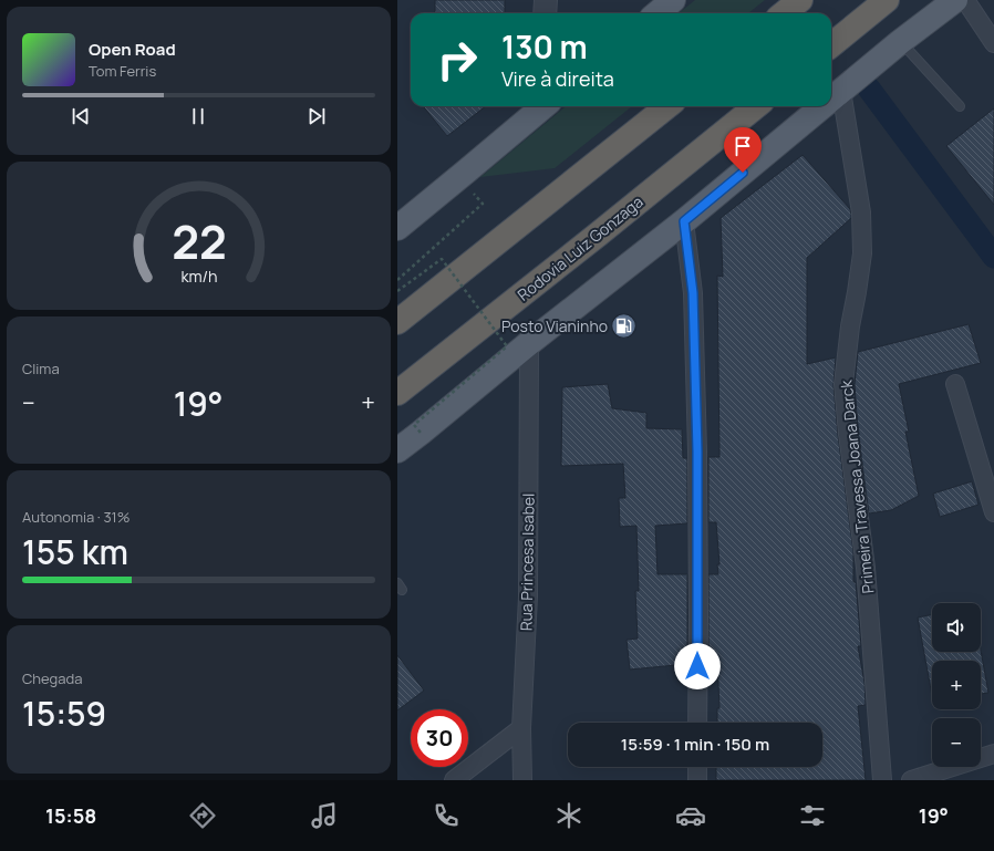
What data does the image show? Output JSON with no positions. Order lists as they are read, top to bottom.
{
  "streets": {
    "highway": ["Rodovia Luiz Gonzaga"],
    "street": ["Primeira Travessa Joana Darck", "Rua Princesa Isabel"]
  },
  "places": {
    "fuel station": ["Posto Vianinho"]
  },
  "page": {
    "turn": ["130 m", "Vire à direita"],
    "song": ["Open Road", "Tom Ferris"],
    "tile": [
      "Clima",
      ["Autonomia · 31%", "155 km"],
      ["Chegada", "15:59"]
    ],
    "heat": ["−", "19°", "+"],
    "map_buttons": ["+", "−"],
    "limit": "30",
    "trip": "15:59 · 1 min · 150 m",
    "tabs": ["15:58", "19°"],
    "gauge": ["22", "km/h"]
  }
}
